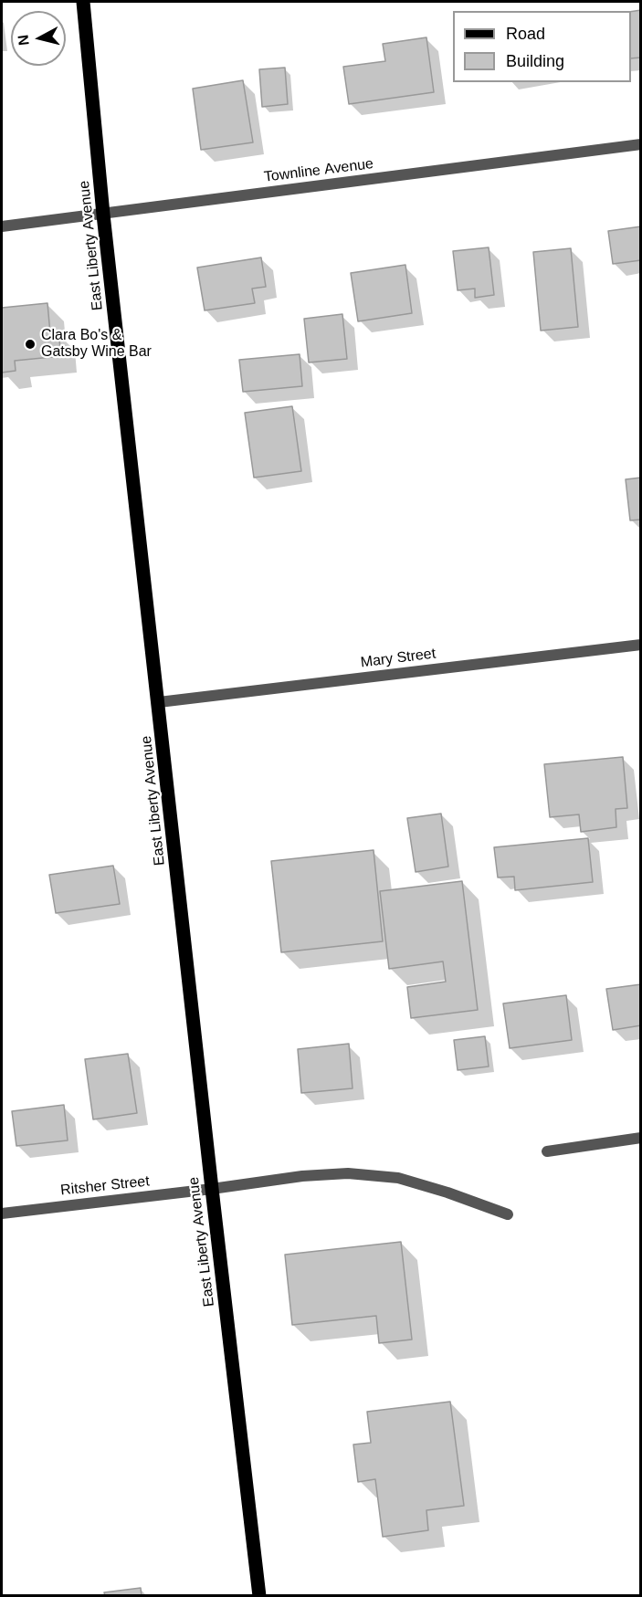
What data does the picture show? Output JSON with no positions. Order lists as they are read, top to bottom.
{
  "streets": {
    "main road": ["East Liberty Avenue"],
    "street": ["Townline Avenue", "Mary Street", "Ritsher Street"]
  },
  "crossings": [
    ["Townline Avenue", "East Liberty Avenue"],
    ["East Liberty Avenue", "Mary Street"],
    ["East Liberty Avenue", "Ritsher Street"]
  ],
  "places": ["Clara Bo's & Gatsby Wine Bar"],
  "legend": ["Road", "Building"],
  "north": "left"
}
